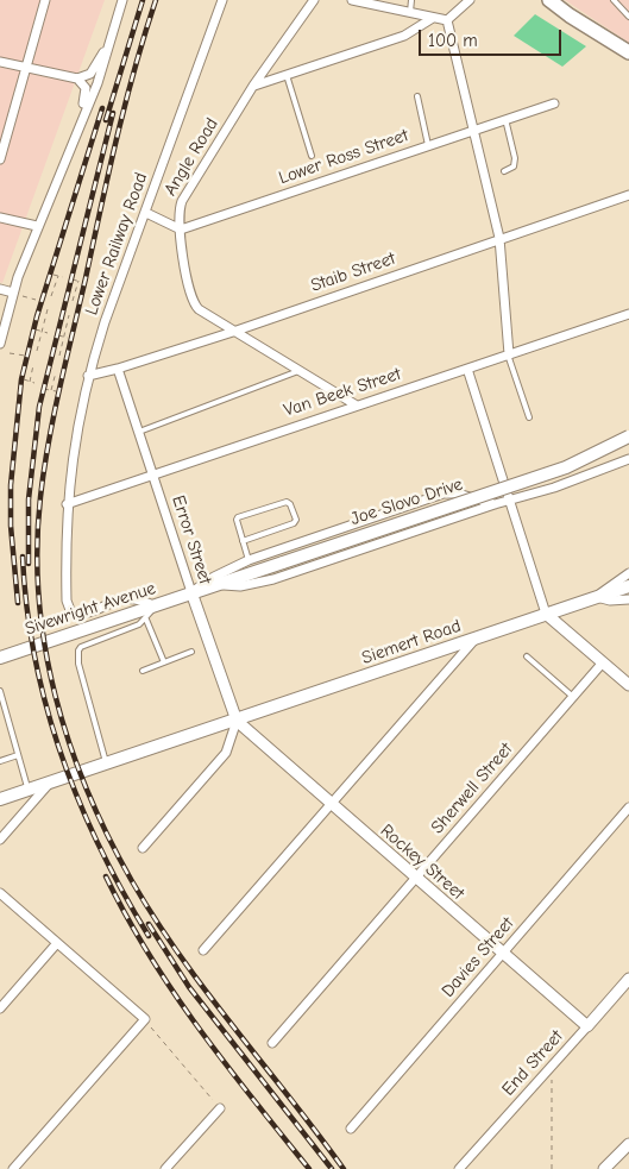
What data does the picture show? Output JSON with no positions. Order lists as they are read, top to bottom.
{
  "streets": {
    "main road": ["Joe Slovo Drive", "Sivewright Avenue", "Siemert Road"],
    "street": [
      "Angle Road",
      "Lower Ross Street",
      "Lower Railway Road",
      "Staib Street",
      "Van Beek Street",
      "Error Street",
      "Sherwell Street",
      "Rockey Street",
      "Davies Street",
      "End Street"
    ]
  },
  "crossings": [
    ["Angle Road", "Lower Ross Street"],
    ["Angle Road", "Staib Street"],
    ["Angle Road", "Van Beek Street"],
    ["Lower Railway Road", "Staib Street"],
    ["Lower Railway Road", "Van Beek Street"],
    ["Lower Railway Road", "Sivewright Avenue"],
    ["Staib Street", "Error Street"],
    ["Van Beek Street", "Error Street"],
    ["Joe Slovo Drive", "Error Street"],
    ["Joe Slovo Drive", "Sivewright Avenue"],
    ["Error Street", "Sivewright Avenue"],
    ["Error Street", "Siemert Road"],
    ["Error Street", "Rockey Street"],
    ["Siemert Road", "Rockey Street"],
    ["Sherwell Street", "Rockey Street"],
    ["Rockey Street", "Davies Street"],
    ["Rockey Street", "End Street"]
  ],
  "scale_bar": "100 m"
}
